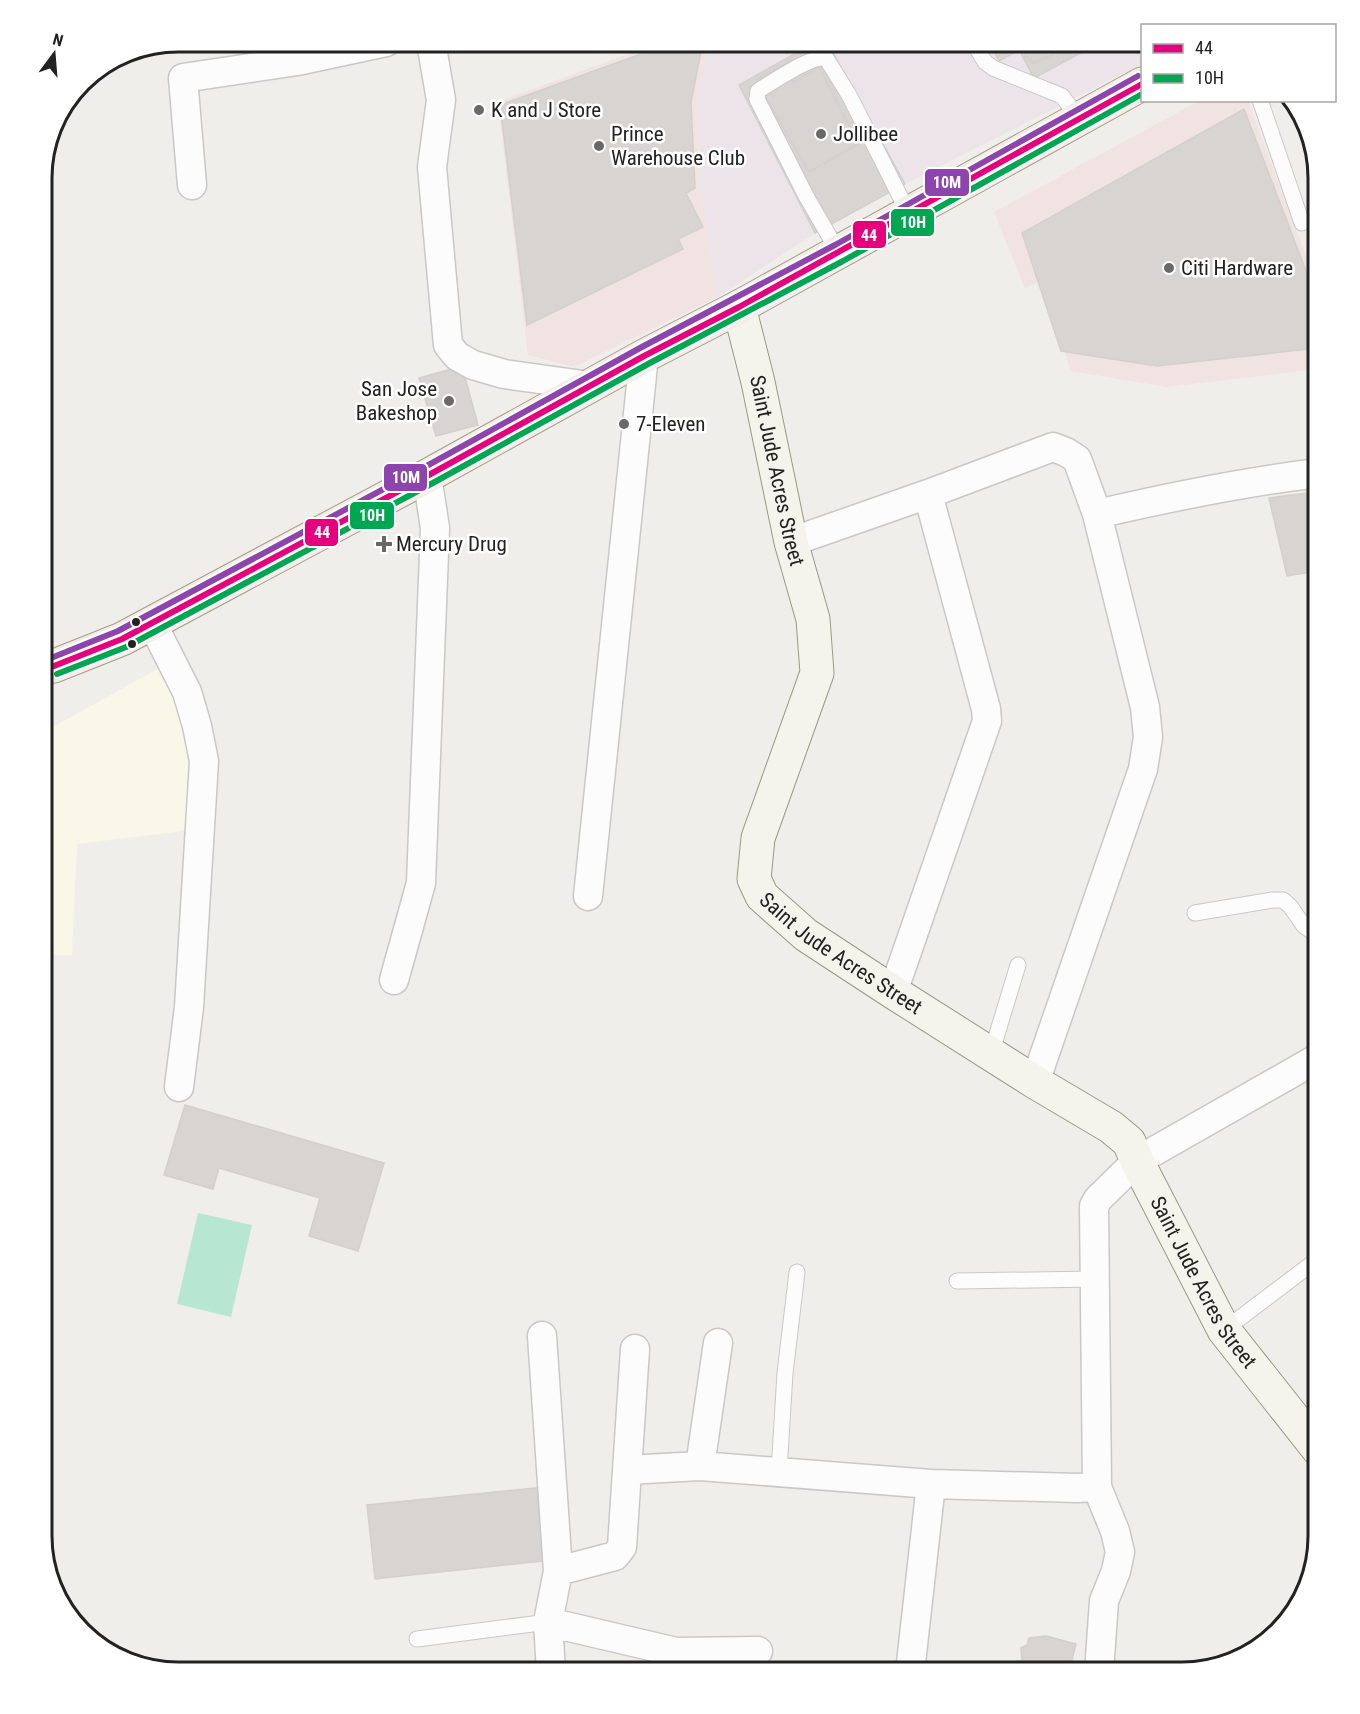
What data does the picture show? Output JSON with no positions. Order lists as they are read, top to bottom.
{
  "streets": {
    "street": ["Saint Jude Acres Street"]
  },
  "places": {
    "other": [
      "K and J Store",
      "Jollibee",
      "Prince Warehouse Club",
      "Citi Hardware",
      "San Jose Bakeshop",
      "7-Eleven"
    ],
    "health": ["Mercury Drug"]
  },
  "lines": ["transit line 10M", "transit line 44", "transit line 10H"],
  "legend": ["44", "10H"],
  "north": "top"
}
